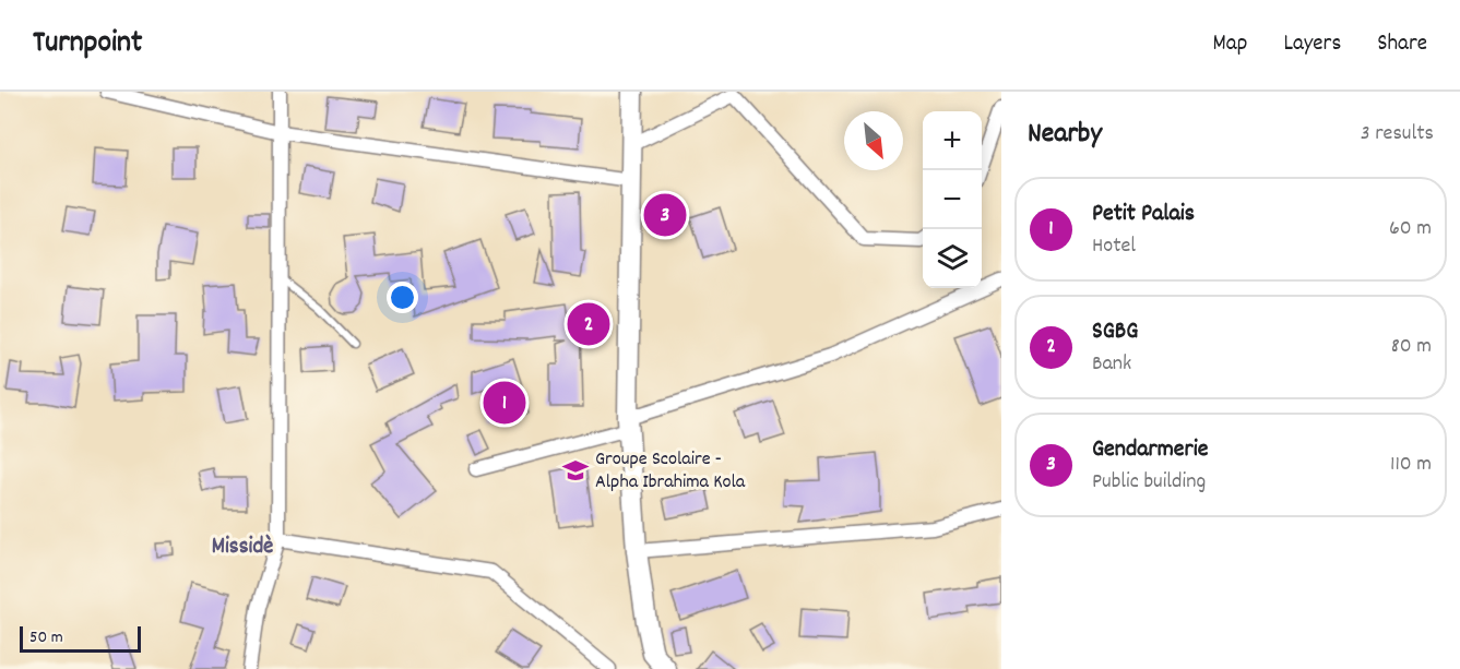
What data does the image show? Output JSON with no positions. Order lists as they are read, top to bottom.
{
  "districts": ["Missidè"],
  "places": {
    "school or university": ["Groupe Scolaire - Alpha Ibrahima Kola"]
  },
  "scale_bar": "50 m",
  "north": "bottom right",
  "page": {
    "header": "Turnpoint",
    "nav": ["Map", "Layers", "Share"],
    "heading": ["Nearby", "3 results"],
    "map_buttons": ["+", "−"],
    "list": [
      {
        "mark": "1",
        "name": "Petit Palais",
        "note": "Hotel",
        "value": "60 m"
      },
      {
        "mark": "2",
        "name": "SGBG",
        "note": "Bank",
        "value": "80 m"
      },
      {
        "mark": "3",
        "name": "Gendarmerie",
        "note": "Public building",
        "value": "110 m"
      }
    ],
    "pins": ["3", "2", "1"],
    "scale": "50 m"
  }
}
